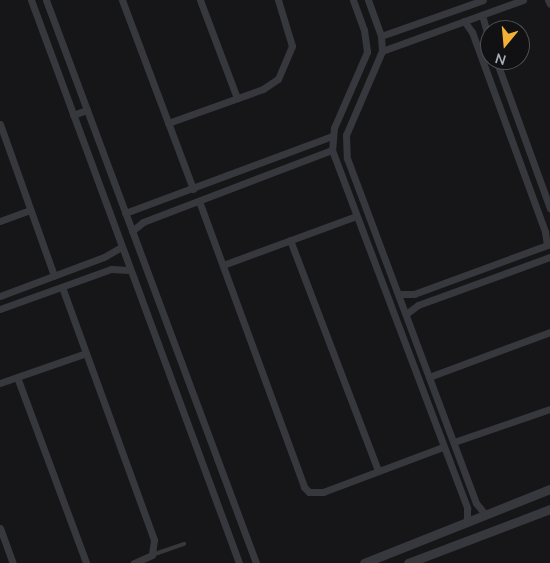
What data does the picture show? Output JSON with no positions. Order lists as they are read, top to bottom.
{
  "north": "bottom"
}
